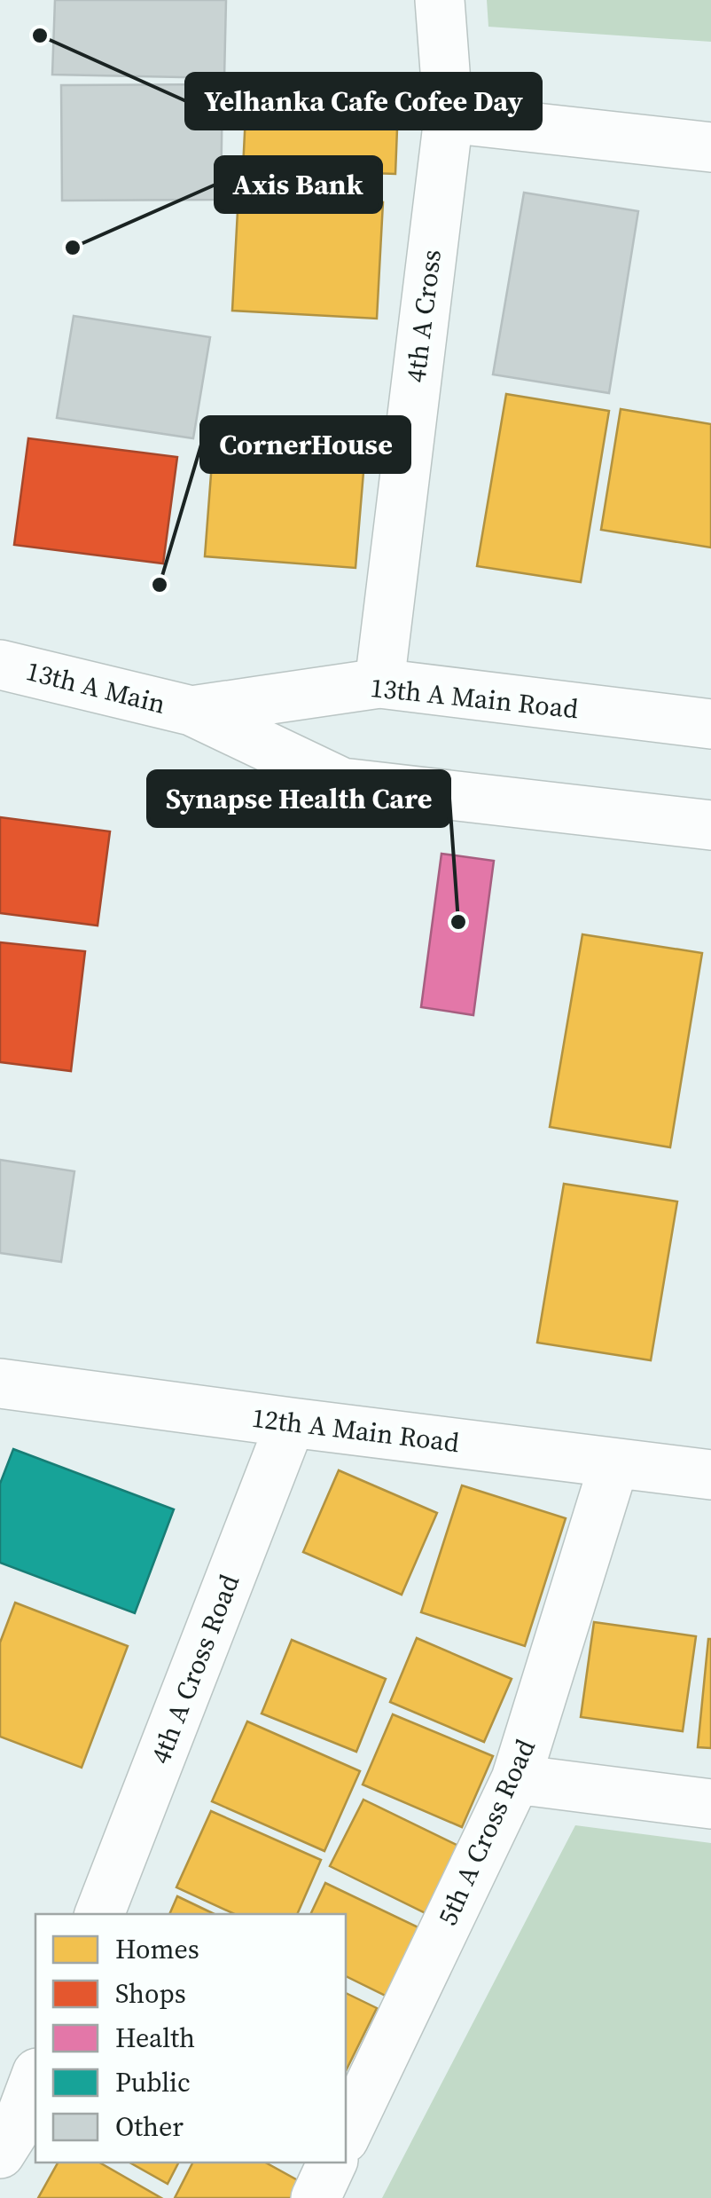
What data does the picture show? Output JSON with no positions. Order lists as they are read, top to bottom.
{
  "streets": {
    "street": [
      "4th A Cross",
      "13th A Main",
      "13th A Main Road",
      "12th A Main Road",
      "4th A Cross Road",
      "5th A Cross Road"
    ]
  },
  "crossings": [
    ["4th A Cross", "13th A Main Road"],
    ["13th A Main", "13th A Main Road"],
    ["12th A Main Road", "4th A Cross Road"],
    ["12th A Main Road", "5th A Cross Road"]
  ],
  "places": [
    "Yelhanka Cafe Cofee Day",
    "Axis Bank",
    "CornerHouse",
    "Synapse Health Care"
  ],
  "legend": [
    "Homes",
    "Shops",
    "Health",
    "Public",
    "Other"
  ]
}
